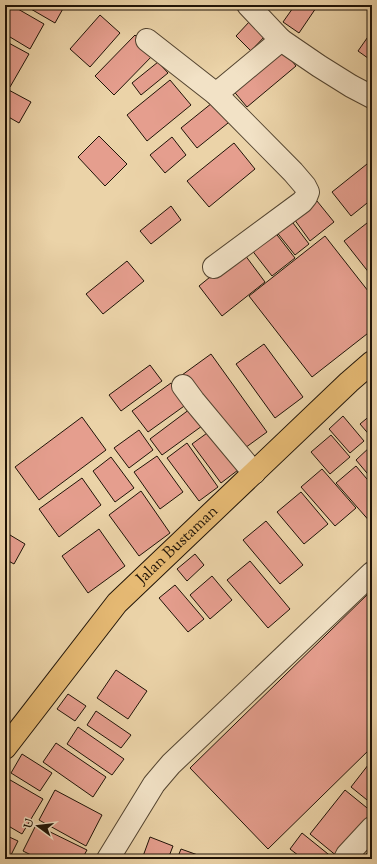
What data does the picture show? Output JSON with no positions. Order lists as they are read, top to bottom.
{
  "streets": {
    "main road": ["Jalan Bustaman"]
  },
  "north": "left"
}
